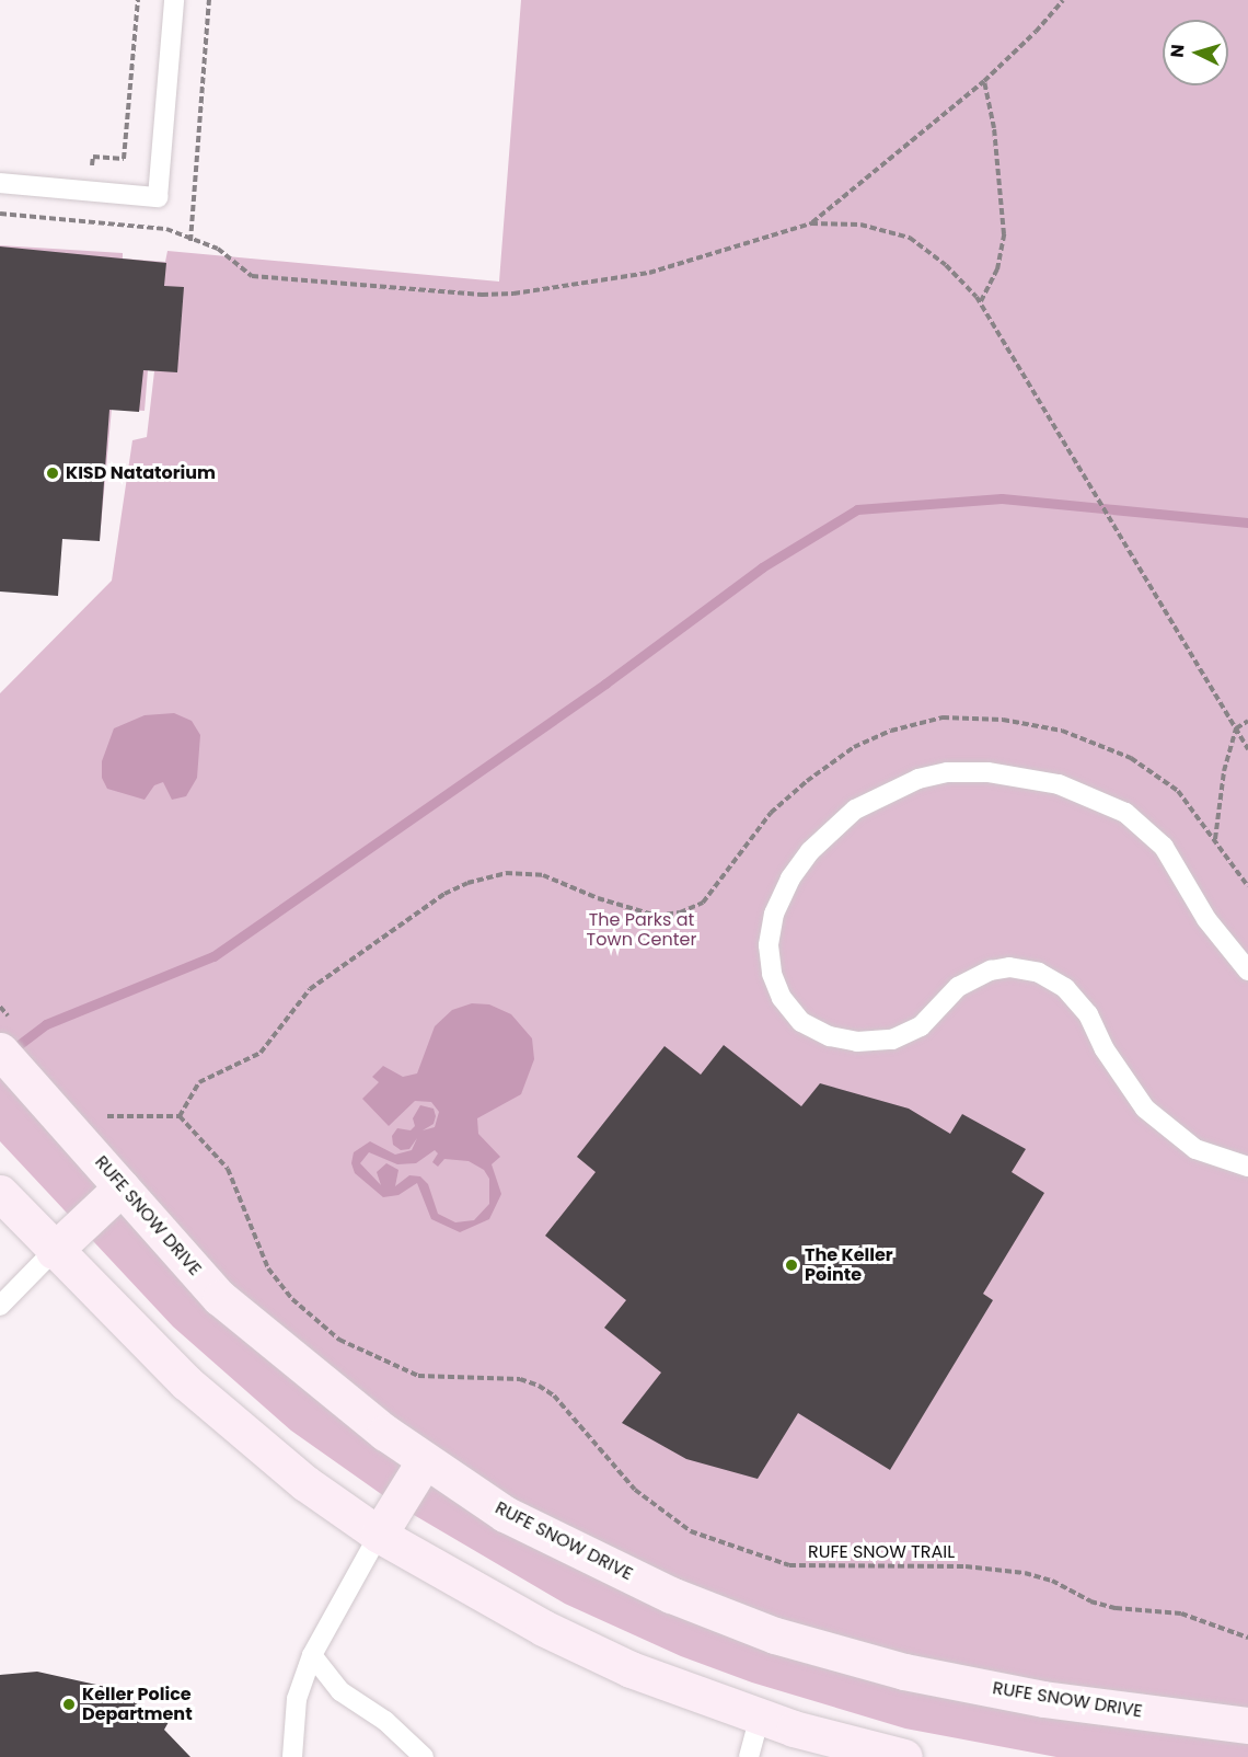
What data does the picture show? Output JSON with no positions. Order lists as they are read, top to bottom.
{
  "streets": {
    "main road": ["RUFE SNOW DRIVE"],
    "path": ["RUFE SNOW TRAIL"]
  },
  "parks": ["The Parks at Town Center"],
  "places": ["KISD Natatorium", "The Keller Pointe", "Keller Police Department"],
  "north": "left"
}
